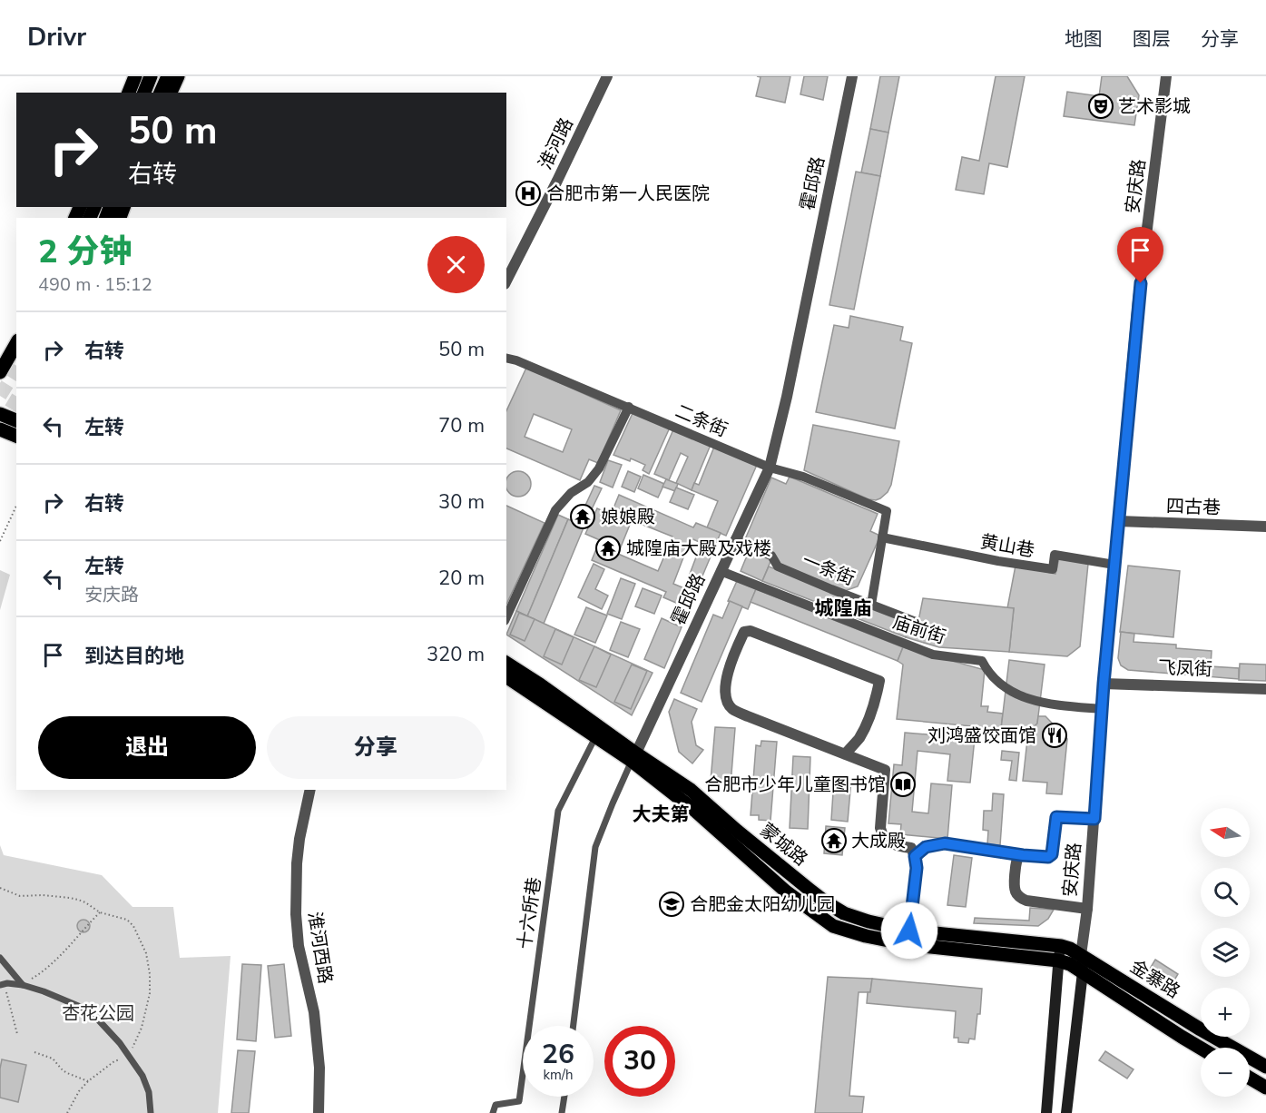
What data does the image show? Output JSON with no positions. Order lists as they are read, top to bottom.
{
  "streets": {
    "main road": ["安庆路", "蒙城路", "金寨路"],
    "street": [
      "淮河路",
      "霍邱路",
      "二条街",
      "四古巷",
      "黄山巷",
      "一条街",
      "庙前街",
      "飞凤街",
      "淮河西路"
    ],
    "lane": ["十六所巷"]
  },
  "crossings": [
    ["霍邱路", "二条街"],
    ["霍邱路", "一条街"],
    ["霍邱路", "庙前街"],
    ["霍邱路", "蒙城路"],
    ["安庆路", "四古巷"],
    ["安庆路", "黄山巷"],
    ["安庆路", "庙前街"],
    ["安庆路", "飞凤街"],
    ["安庆路", "蒙城路"],
    ["安庆路", "金寨路"],
    ["二条街", "黄山巷"],
    ["蒙城路", "十六所巷"],
    ["蒙城路", "金寨路"]
  ],
  "districts": ["城隍庙", "大夫第"],
  "parks": ["杏花公园"],
  "places": {
    "theatre": ["艺术影城"],
    "hospital": ["合肥市第一人民医院"],
    "temple": ["娘娘殿", "城隍庙大殿及戏楼", "大成殿"],
    "restaurant": ["刘鸿盛饺面馆"],
    "library": ["合肥市少年儿童图书馆"],
    "school or university": ["合肥金太阳幼儿园"]
  },
  "north": "left",
  "page": {
    "header": "Drivr",
    "nav": ["地图", "图层", "分享"],
    "turn": ["50 m", "右转"],
    "heading": ["2 分钟", "490 m · 15:12"],
    "list": [
      {
        "name": "右转",
        "value": "50 m"
      },
      {
        "name": "左转",
        "value": "70 m"
      },
      {
        "name": "右转",
        "value": "30 m"
      },
      {
        "name": "左转",
        "note": "安庆路",
        "value": "20 m"
      },
      {
        "name": "到达目的地",
        "value": "320 m"
      }
    ],
    "buttons": ["退出", "分享"],
    "map_buttons": ["+", "−"],
    "speed": "26 km/h",
    "limit": "30"
  }
}
